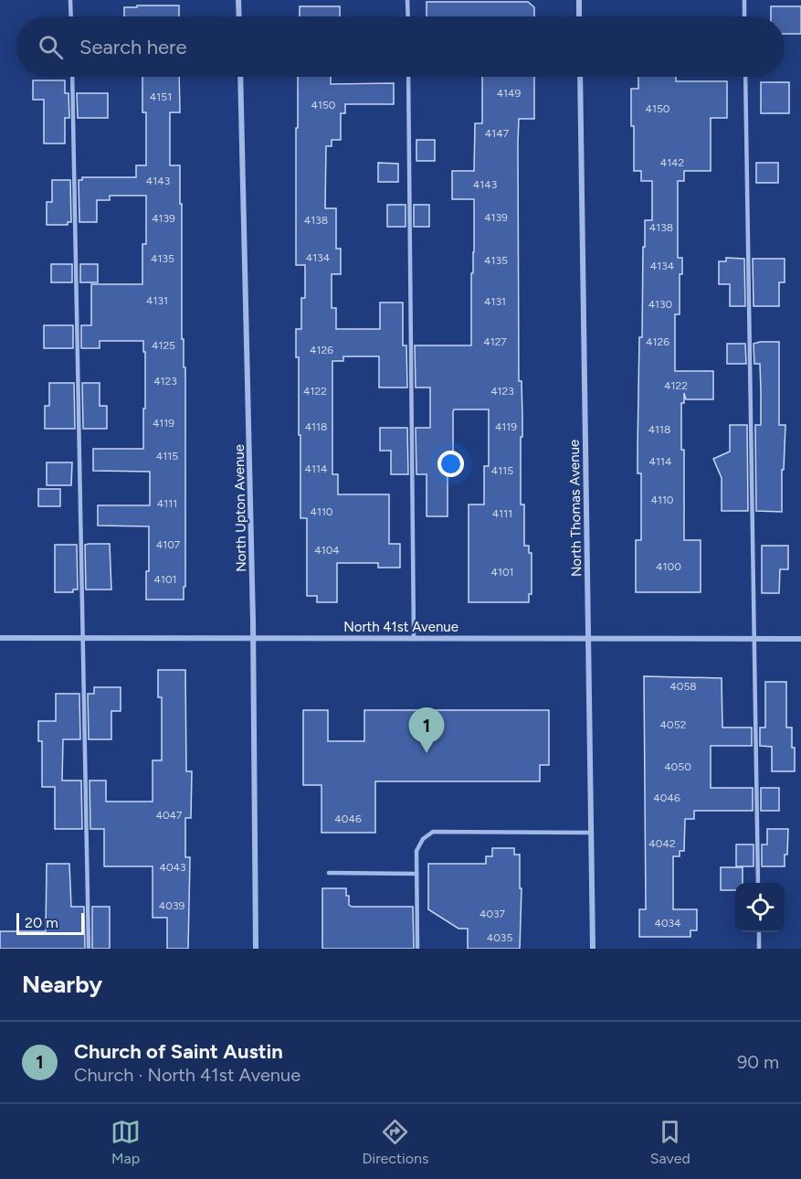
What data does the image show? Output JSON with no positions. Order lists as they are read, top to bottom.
{
  "streets": {
    "street": ["North Upton Avenue", "North Thomas Avenue", "North 41st Avenue"]
  },
  "crossings": [
    ["North Upton Avenue", "North 41st Avenue"],
    ["North Thomas Avenue", "North 41st Avenue"]
  ],
  "house_numbers": [
    "4149",
    "4151",
    "4150",
    "4150",
    "4147",
    "4142",
    "4143",
    "4143",
    "4139",
    "4139",
    "4138",
    "4138",
    "4134",
    "4135",
    "4135",
    "4134",
    "4131",
    "4131",
    "4130",
    "4127",
    "4126",
    "4125",
    "4126",
    "4123",
    "4122",
    "4122",
    "4123",
    "4119",
    "4118",
    "4119",
    "4118",
    "4115",
    "4114",
    "4114",
    "4115",
    "4110",
    "4111",
    "4110",
    "4111",
    "4107",
    "4104",
    "4100",
    "4101",
    "4101",
    "4058",
    "4052",
    "4050",
    "4046",
    "4047",
    "4046",
    "4042",
    "4043",
    "4039",
    "4037",
    "4034",
    "4035"
  ],
  "scale_bar": "20 m",
  "page": {
    "search": "Search here",
    "pins": "1",
    "scale": "20 m",
    "heading": "Nearby",
    "list": [
      {
        "mark": "1",
        "name": "Church of Saint Austin",
        "note": "Church · North 41st Avenue",
        "value": "90 m"
      }
    ],
    "nav": ["Map", "Directions", "Saved"]
  }
}
